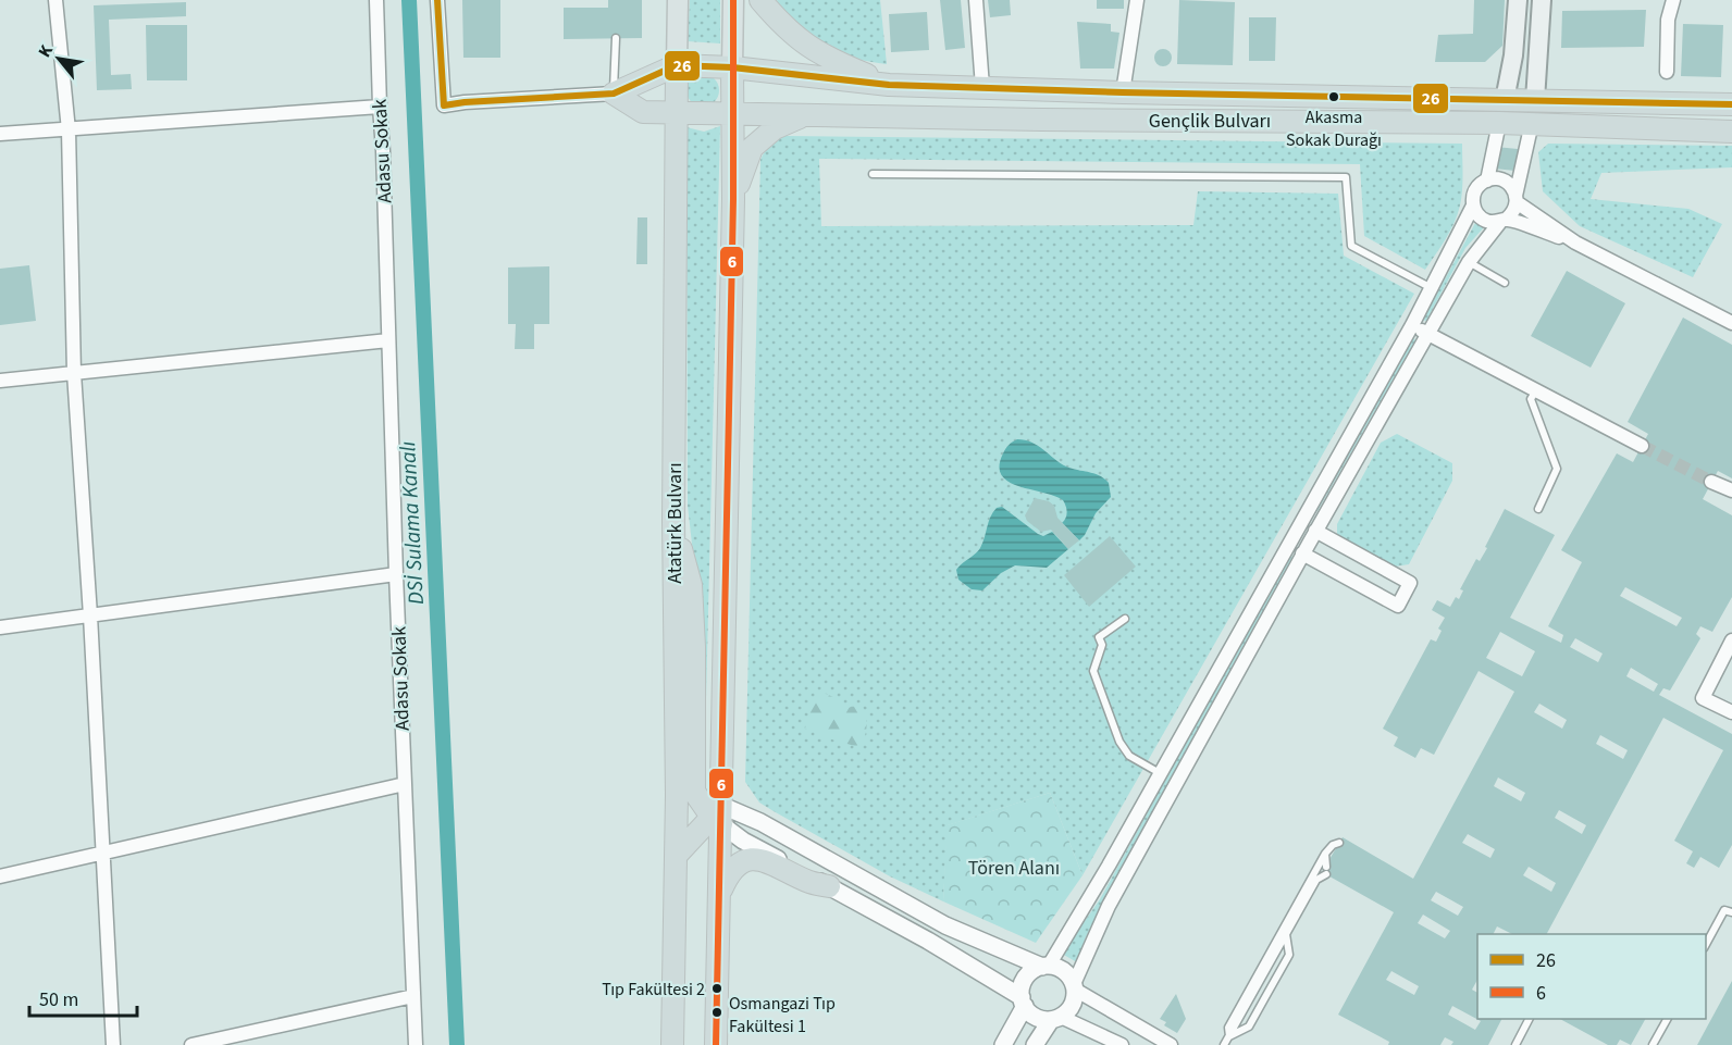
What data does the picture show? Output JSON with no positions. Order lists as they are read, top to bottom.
{
  "streets": {
    "highway": ["Gençlik Bulvarı", "Atatürk Bulvarı"],
    "street": ["Adasu Sokak"]
  },
  "crossings": [
    ["Gençlik Bulvarı", "Atatürk Bulvarı"]
  ],
  "water": ["DSİ Sulama Kanalı"],
  "parks": ["Tören Alanı"],
  "places": ["Akasma Sokak Durağı", "Tıp Fakültesi 2", "Osmangazi Tıp Fakültesi 1"],
  "lines": ["transit line 26", "transit line 6"],
  "legend": ["26", "6"],
  "scale_bar": "50 m",
  "north": "top left"
}
